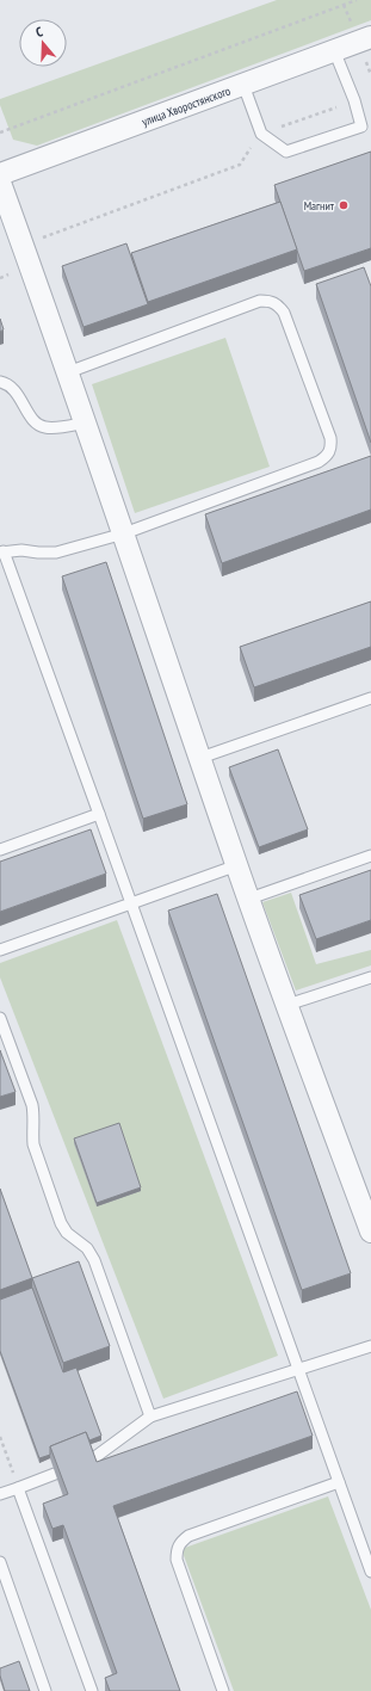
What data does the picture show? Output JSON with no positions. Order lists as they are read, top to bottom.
{
  "streets": {
    "street": ["улица Хворостянского"]
  },
  "places": ["Магнит"],
  "north": "top"
}
